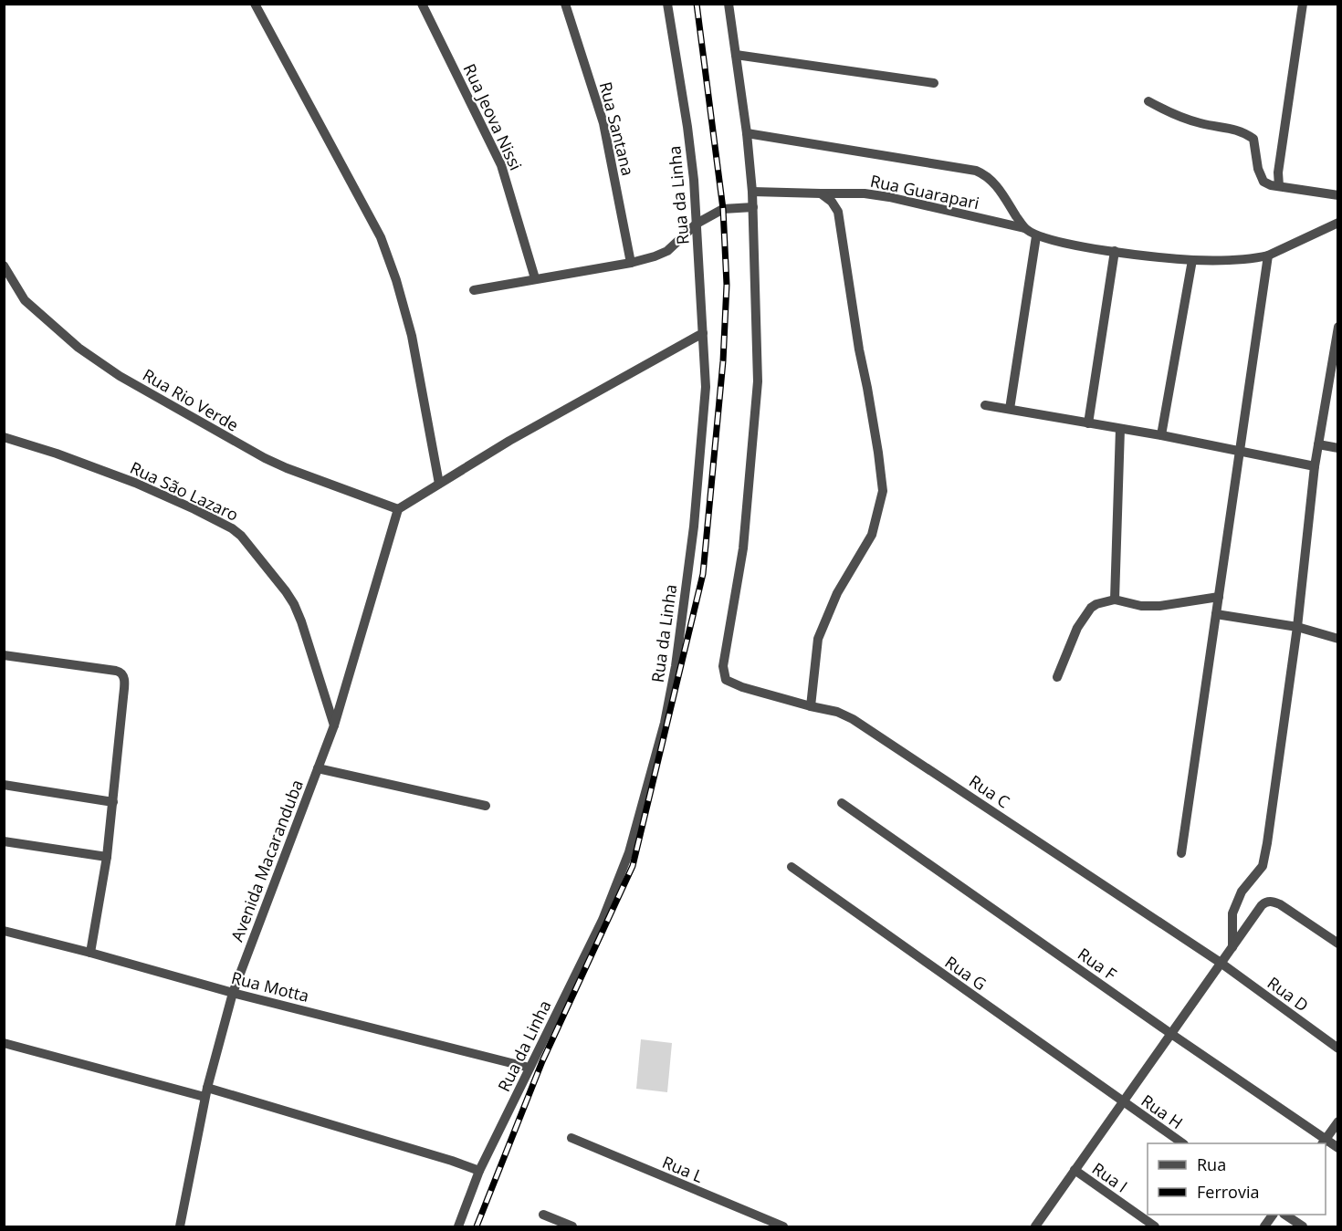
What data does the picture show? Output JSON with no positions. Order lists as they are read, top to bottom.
{
  "streets": {
    "street": [
      "Rua Jeova Nissi",
      "Rua Santana",
      "Rua Guarapari",
      "Rua da Linha",
      "Rua Rio Verde",
      "Rua São Lazaro",
      "Rua C",
      "Avenida Macaranduba",
      "Rua F",
      "Rua G",
      "Rua Motta",
      "Rua D",
      "Rua H",
      "Rua L",
      "Rua I"
    ]
  },
  "crossings": [
    ["Rua da Linha", "Rua Motta"],
    ["Rua Rio Verde", "Avenida Macaranduba"],
    ["Rua São Lazaro", "Avenida Macaranduba"],
    ["Rua C", "Rua D"],
    ["Avenida Macaranduba", "Rua Motta"],
    ["Rua G", "Rua H"]
  ],
  "legend": ["Rua", "Ferrovia"]
}
